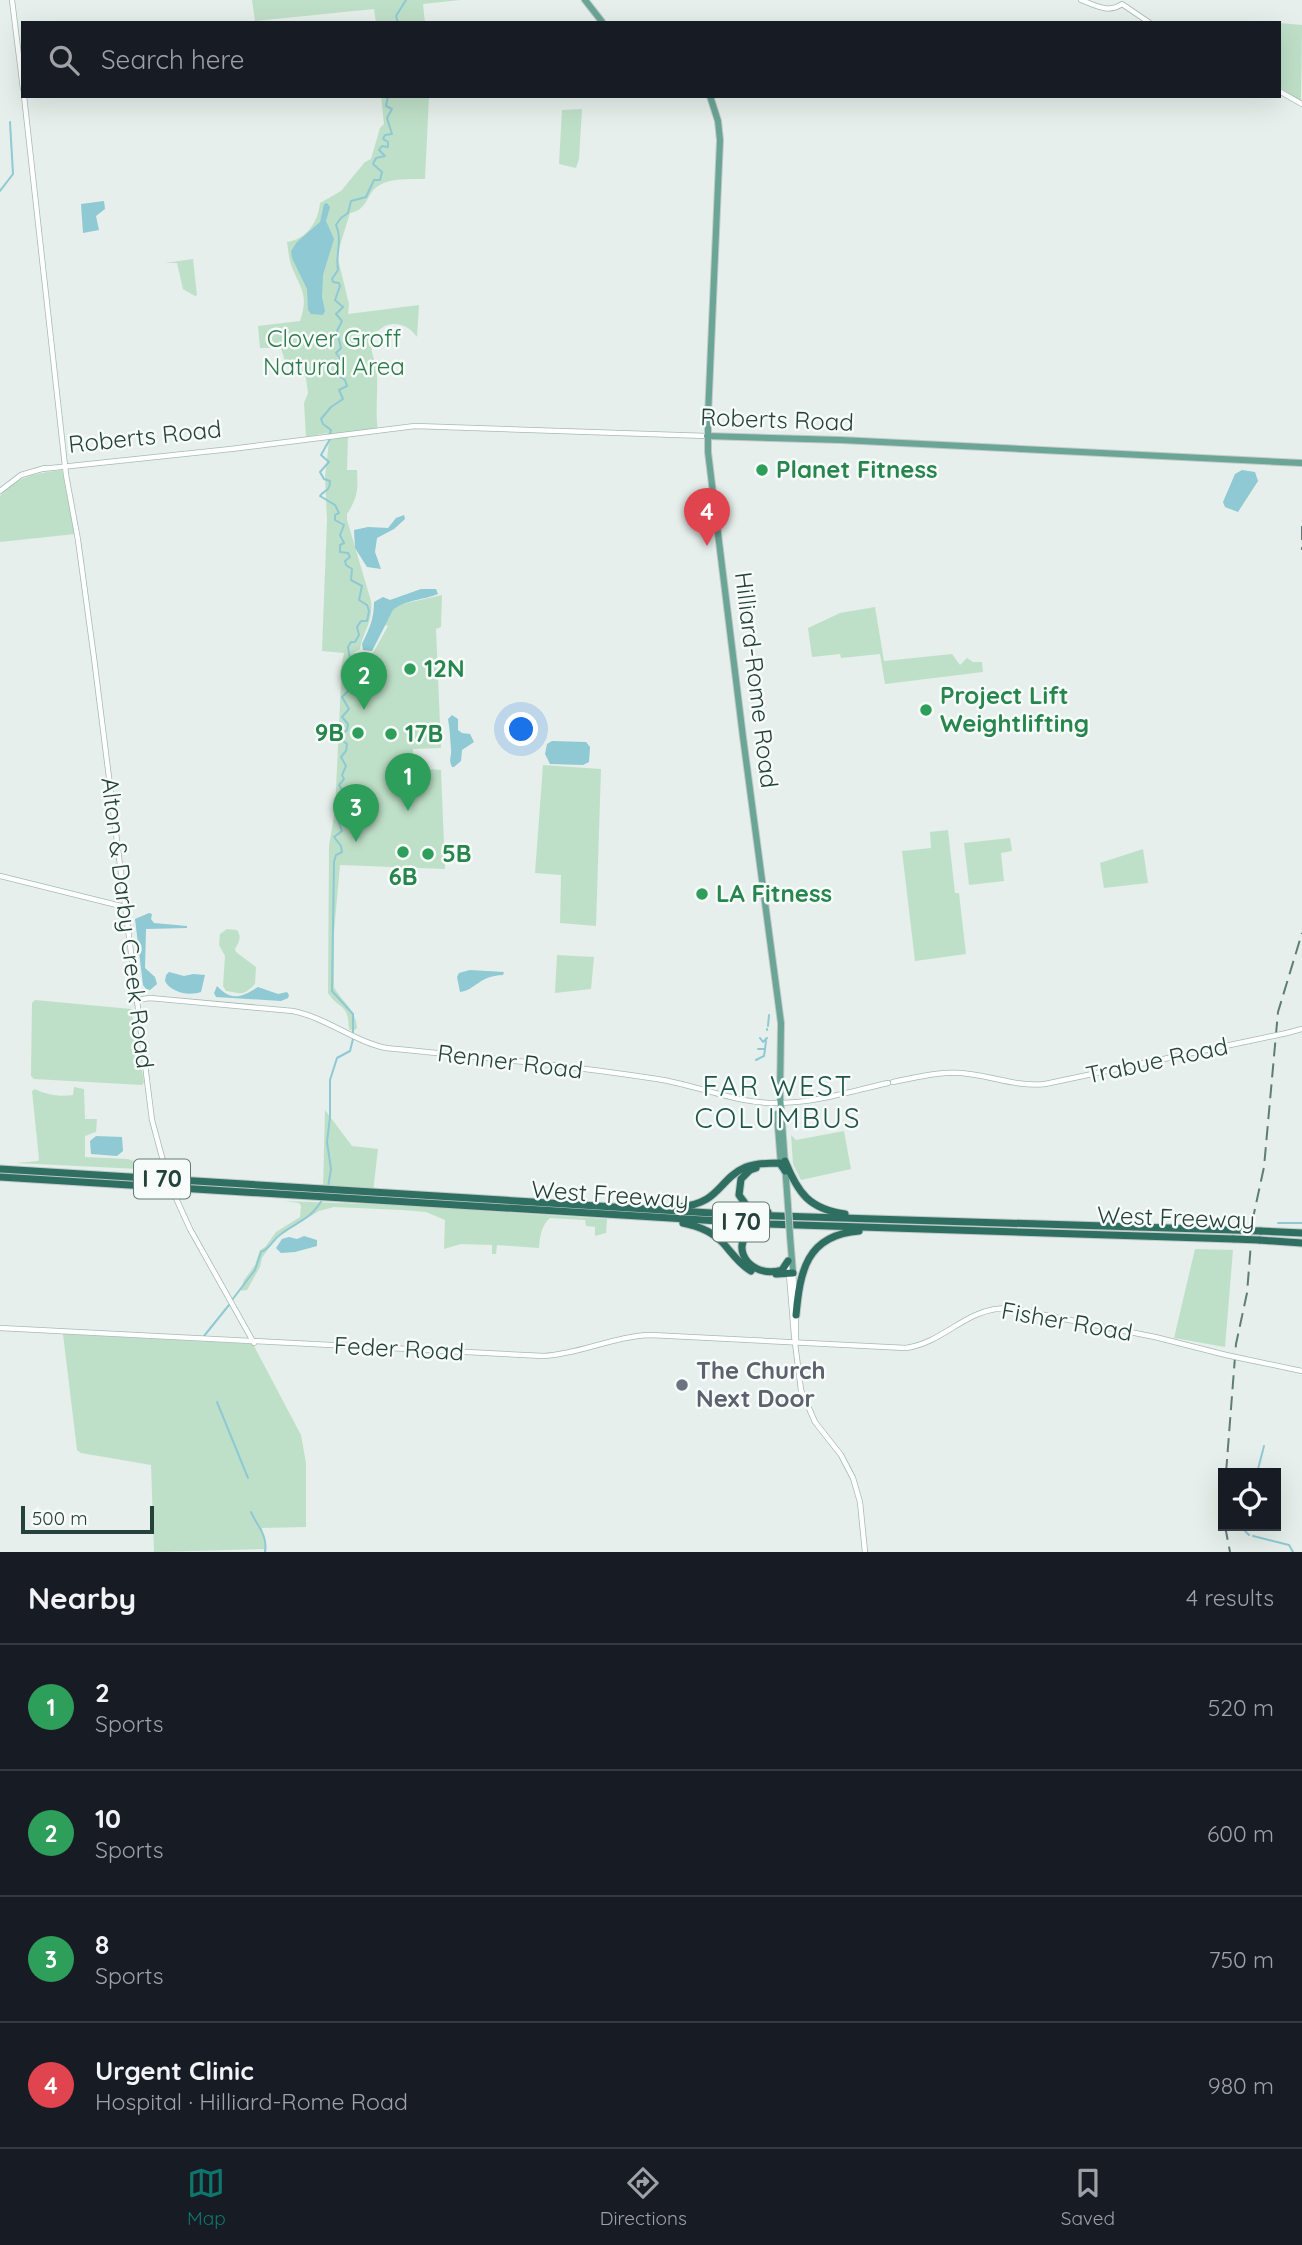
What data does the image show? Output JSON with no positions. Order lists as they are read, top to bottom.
{
  "streets": {
    "highway": ["I 70", "West Freeway"],
    "main road": [
      "Roberts Road",
      "Hilliard-Rome Road",
      "Alton & Darby Creek Road",
      "Trabue Road",
      "Renner Road",
      "Fisher Road",
      "Feder Road"
    ]
  },
  "crossings": [
    ["Roberts Road", "Hilliard-Rome Road"],
    ["Roberts Road", "Alton & Darby Creek Road"],
    ["Hilliard-Rome Road", "Trabue Road"],
    ["Hilliard-Rome Road", "Renner Road"],
    ["Alton & Darby Creek Road", "Renner Road"],
    ["Alton & Darby Creek Road", "Feder Road"],
    ["Trabue Road", "Renner Road"],
    ["Fisher Road", "Feder Road"]
  ],
  "districts": ["FAR WEST COLUMBUS"],
  "parks": ["Clover Groff Natural Area"],
  "places": [
    "Planet Fitness",
    "12N",
    "Project Lift Weightlifting",
    "9B",
    "17B",
    "6B",
    "5B",
    "LA Fitness",
    "The Church Next Door"
  ],
  "scale_bar": "500 m",
  "page": {
    "search": "Search here",
    "pins": [
      "4",
      "2",
      "1",
      "3"
    ],
    "scale": "500 m",
    "heading": ["Nearby", "4 results"],
    "list": [
      {
        "mark": "1",
        "name": "2",
        "note": "Sports",
        "value": "520 m"
      },
      {
        "mark": "2",
        "name": "10",
        "note": "Sports",
        "value": "600 m"
      },
      {
        "mark": "3",
        "name": "8",
        "note": "Sports",
        "value": "750 m"
      },
      {
        "mark": "4",
        "name": "Urgent Clinic",
        "note": "Hospital · Hilliard-Rome Road",
        "value": "980 m"
      }
    ],
    "nav": ["Map", "Directions", "Saved"]
  }
}
